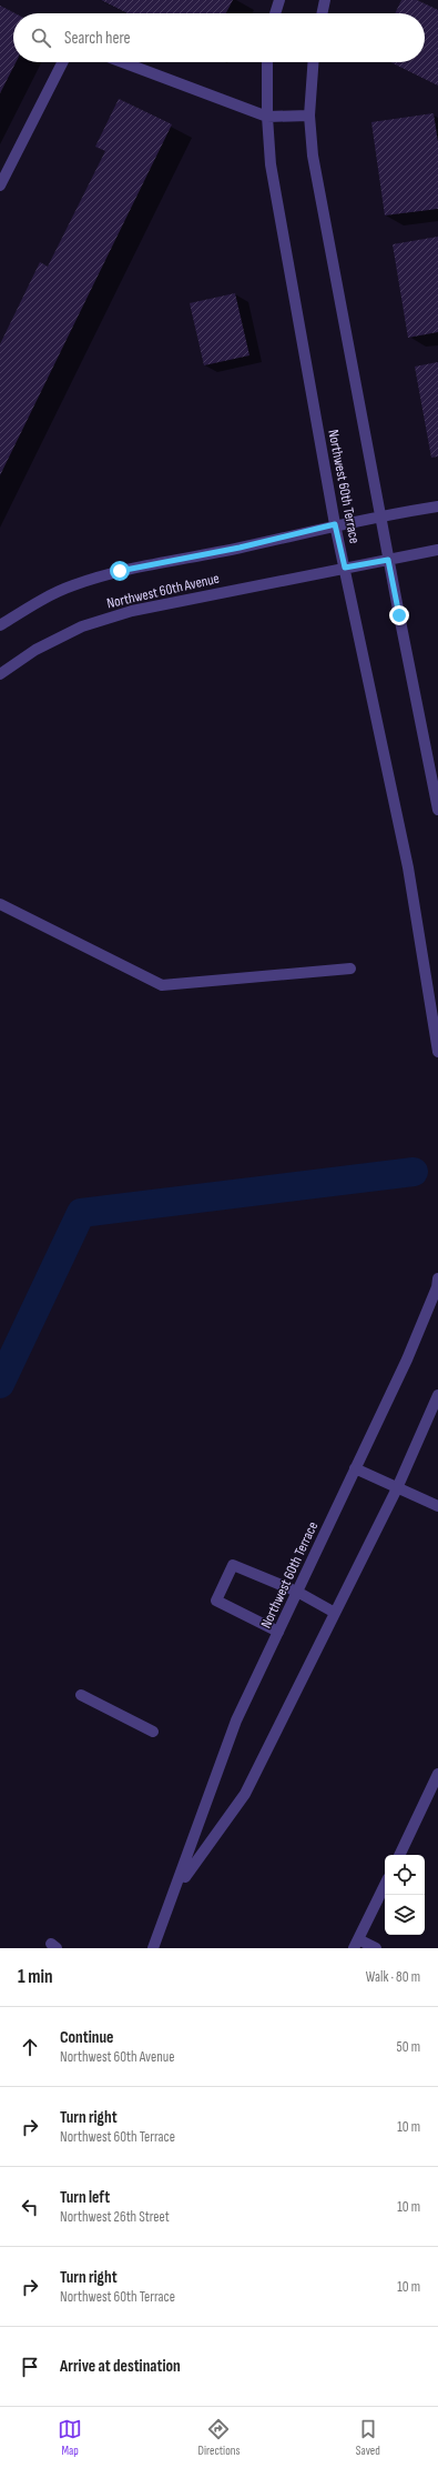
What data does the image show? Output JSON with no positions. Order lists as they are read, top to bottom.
{
  "streets": {
    "street": ["Northwest 60th Terrace", "Northwest 60th Avenue"]
  },
  "crossings": [
    ["Northwest 60th Terrace", "Northwest 60th Avenue"]
  ],
  "page": {
    "search": "Search here",
    "heading": ["1 min", "Walk · 80 m"],
    "list": [
      ["Continue", "Northwest 60th Avenue", "50 m"],
      ["Turn right", "Northwest 60th Terrace", "10 m"],
      ["Turn left", "Northwest 26th Street", "10 m"],
      ["Turn right", "Northwest 60th Terrace", "10 m"],
      "Arrive at destination"
    ],
    "nav": ["Map", "Directions", "Saved"]
  }
}
